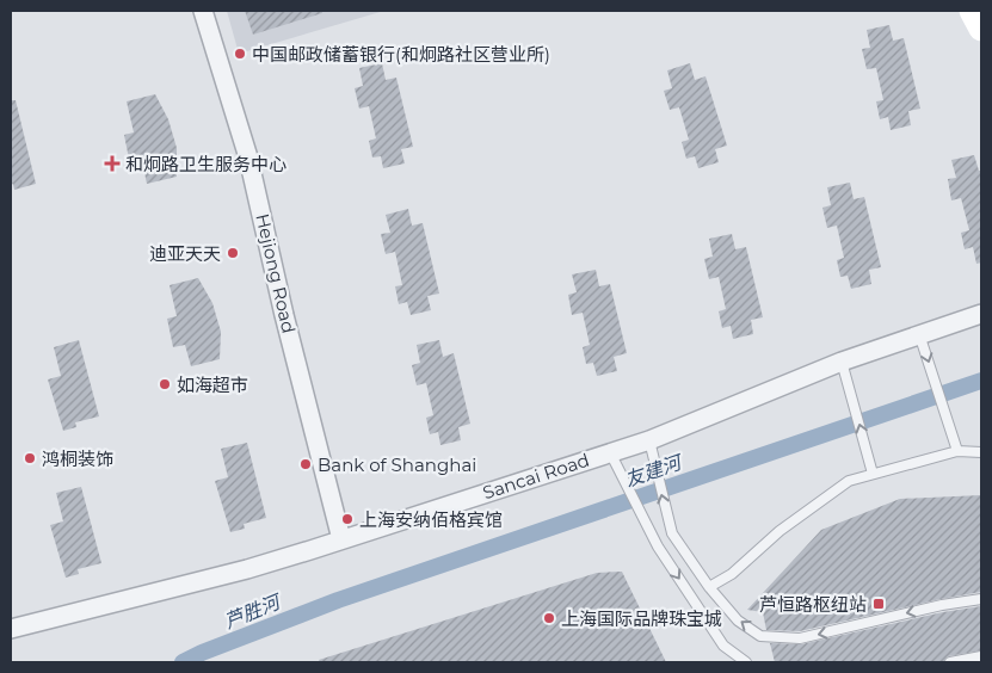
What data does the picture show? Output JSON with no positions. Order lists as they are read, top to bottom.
{
  "streets": {
    "street": ["Hejiong Road", "Sancai Road"]
  },
  "crossings": [
    ["Hejiong Road", "Sancai Road"]
  ],
  "water": ["友建河", "芦胜河"],
  "places": {
    "other": [
      "中国邮政储蓄银行(和炯路社区营业所)",
      "迪亚天天",
      "如海超市",
      "鸿桐装饰",
      "Bank of Shanghai",
      "上海安纳佰格宾馆",
      "上海国际品牌珠宝城"
    ],
    "health": ["和炯路卫生服务中心"],
    "transit": ["芦恒路枢纽站"]
  }
}
